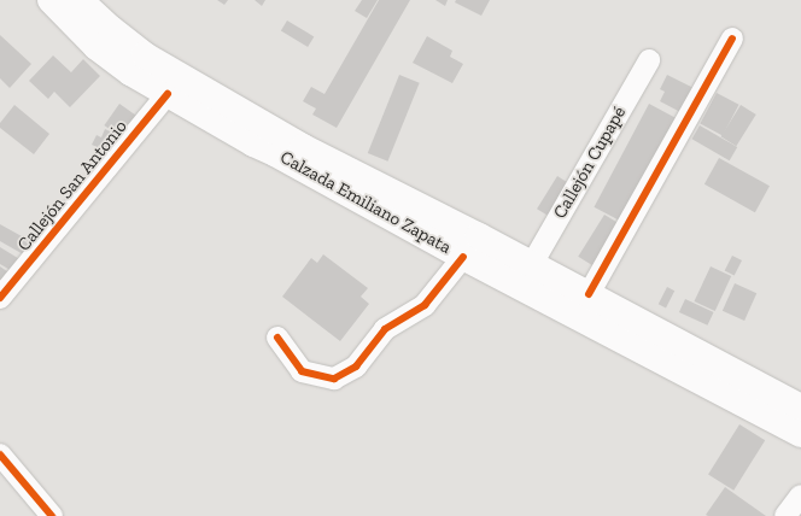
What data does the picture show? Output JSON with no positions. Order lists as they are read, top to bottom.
{
  "streets": {
    "main road": ["Calzada Emiliano Zapata"],
    "street": ["Callejón Cupapé", "Callejón San Antonio"]
  },
  "crossings": [
    ["Callejón Cupapé", "Calzada Emiliano Zapata"],
    ["Callejón San Antonio", "Calzada Emiliano Zapata"]
  ]
}
